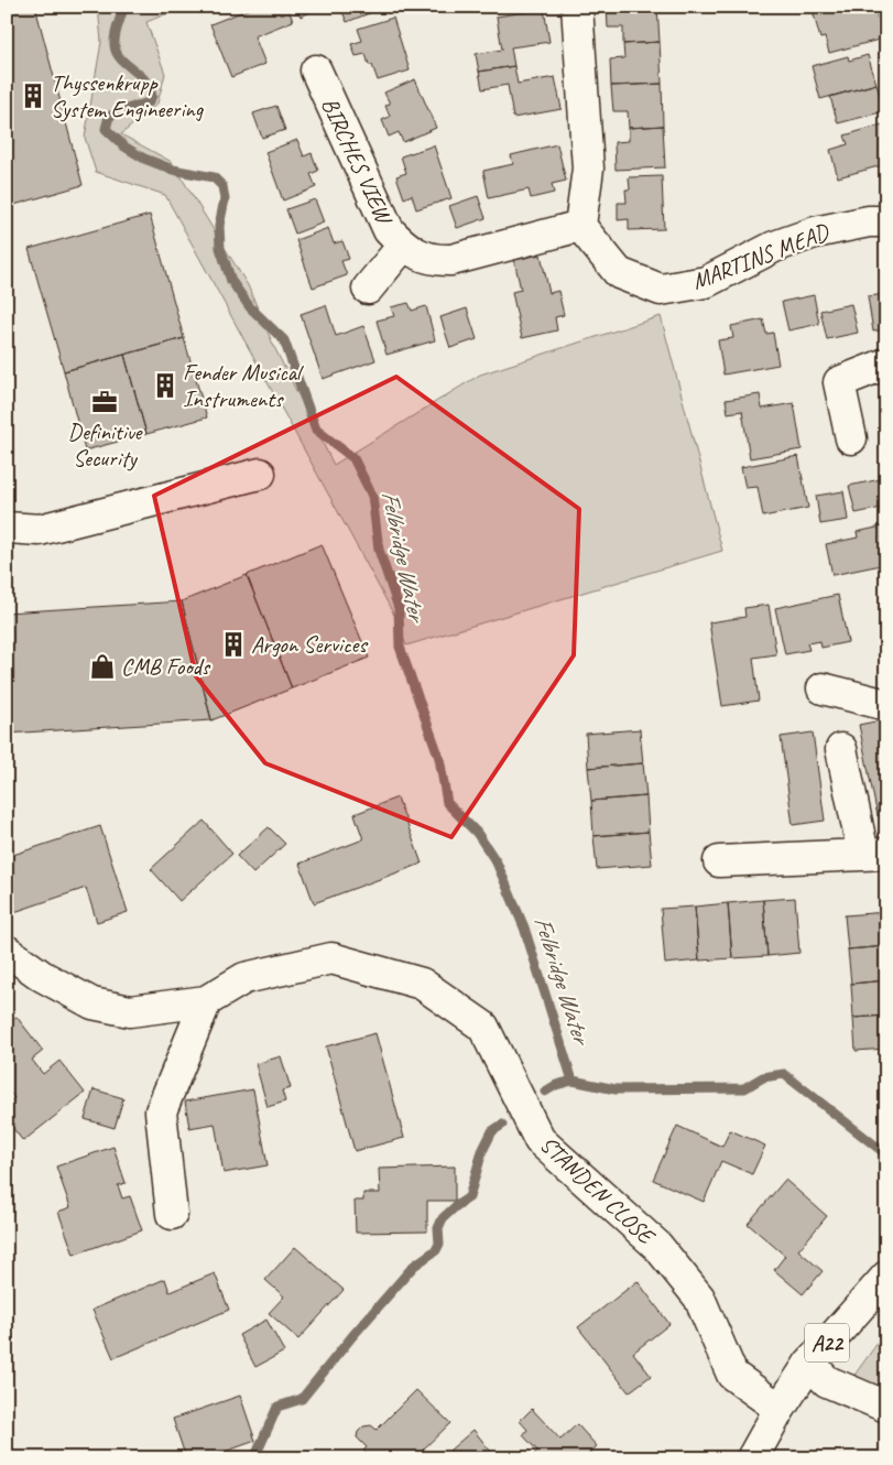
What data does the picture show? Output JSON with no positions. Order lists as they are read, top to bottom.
{
  "streets": {
    "main road": [
      "BIRCHES VIEW",
      "MARTINS MEAD",
      "STANDEN CLOSE",
      "A22"
    ]
  },
  "crossings": [
    ["BIRCHES VIEW", "MARTINS MEAD"],
    ["STANDEN CLOSE", "A22"]
  ],
  "water": ["Felbridge Water"],
  "places": {
    "building": ["Thyssenkrupp System Engineering", "Fender Musical Instruments", "Argon Services"],
    "office": ["Definitive Security"],
    "shop": ["CMB Foods"]
  }
}
